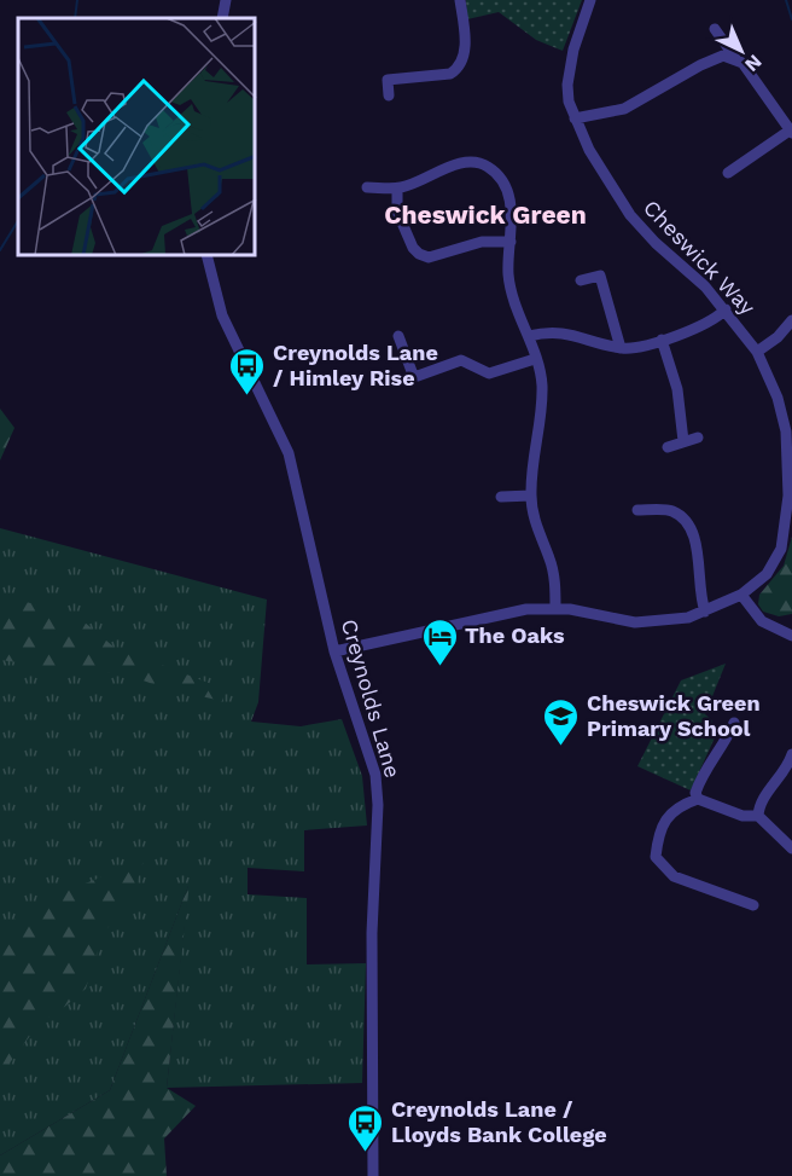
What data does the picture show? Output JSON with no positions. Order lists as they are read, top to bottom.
{
  "streets": {
    "street": ["Cheswick Way", "Creynolds Lane"]
  },
  "crossings": [
    ["Cheswick Way", "Creynolds Lane"]
  ],
  "districts": ["Cheswick Green"],
  "places": {
    "bus stop": ["Creynolds Lane / Himley Rise", "Creynolds Lane / Lloyds Bank College"],
    "hotel": ["The Oaks"],
    "school or university": ["Cheswick Green Primary School"]
  },
  "north": "bottom right"
}
